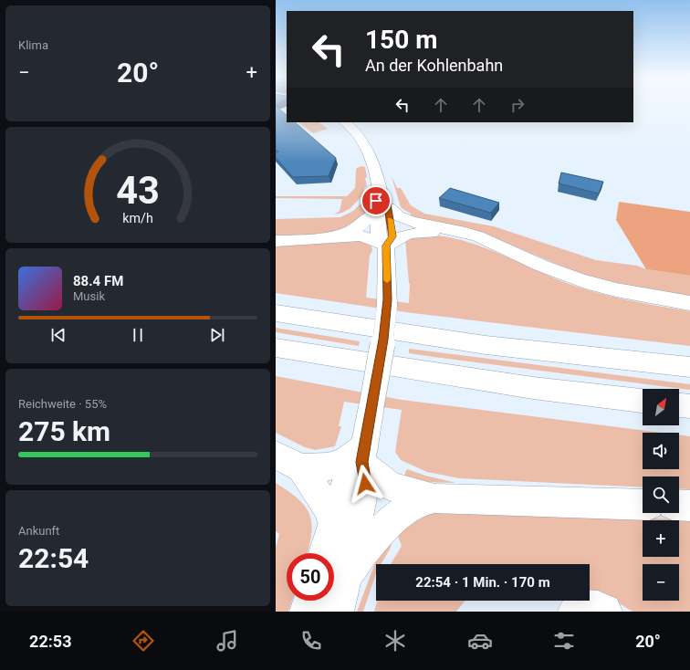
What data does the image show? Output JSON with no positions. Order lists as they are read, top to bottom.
{
  "north": "top right",
  "page": {
    "tile": [
      "Klima",
      ["Reichweite · 55%", "275 km"],
      ["Ankunft", "22:54"]
    ],
    "turn": ["150 m", "An der Kohlenbahn"],
    "heat": ["−", "20°", "+"],
    "song": ["88.4 FM", "Musik"],
    "map_buttons": ["+", "−"],
    "limit": "50",
    "trip": "22:54 · 1 Min. · 170 m",
    "tabs": ["22:53", "20°"],
    "gauge": ["43", "km/h"]
  }
}
